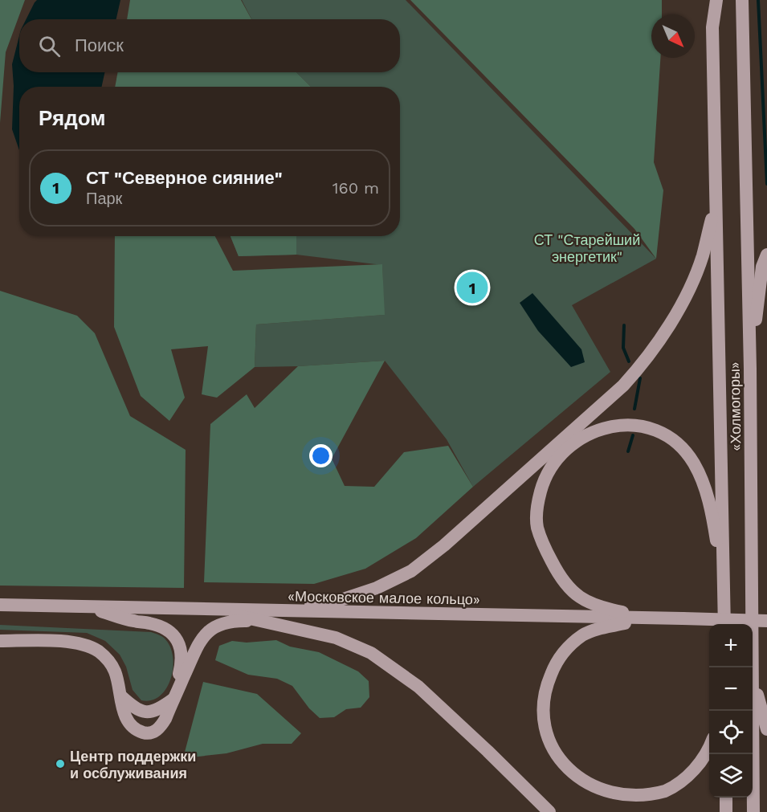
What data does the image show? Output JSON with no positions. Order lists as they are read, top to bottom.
{
  "streets": {
    "highway": ["«Холмогоры»", "«Московское малое кольцо»"]
  },
  "parks": ["СТ \"Старейший энергетик\""],
  "places": ["Центр поддержки и осблуживания"],
  "north": "bottom right",
  "page": {
    "search": "Поиск",
    "heading": "Рядом",
    "list": [
      {
        "mark": "1",
        "name": "СТ \"Северное сияние\"",
        "note": "Парк",
        "value": "160 m"
      }
    ],
    "pins": "1",
    "map_buttons": ["+", "−"]
  }
}
